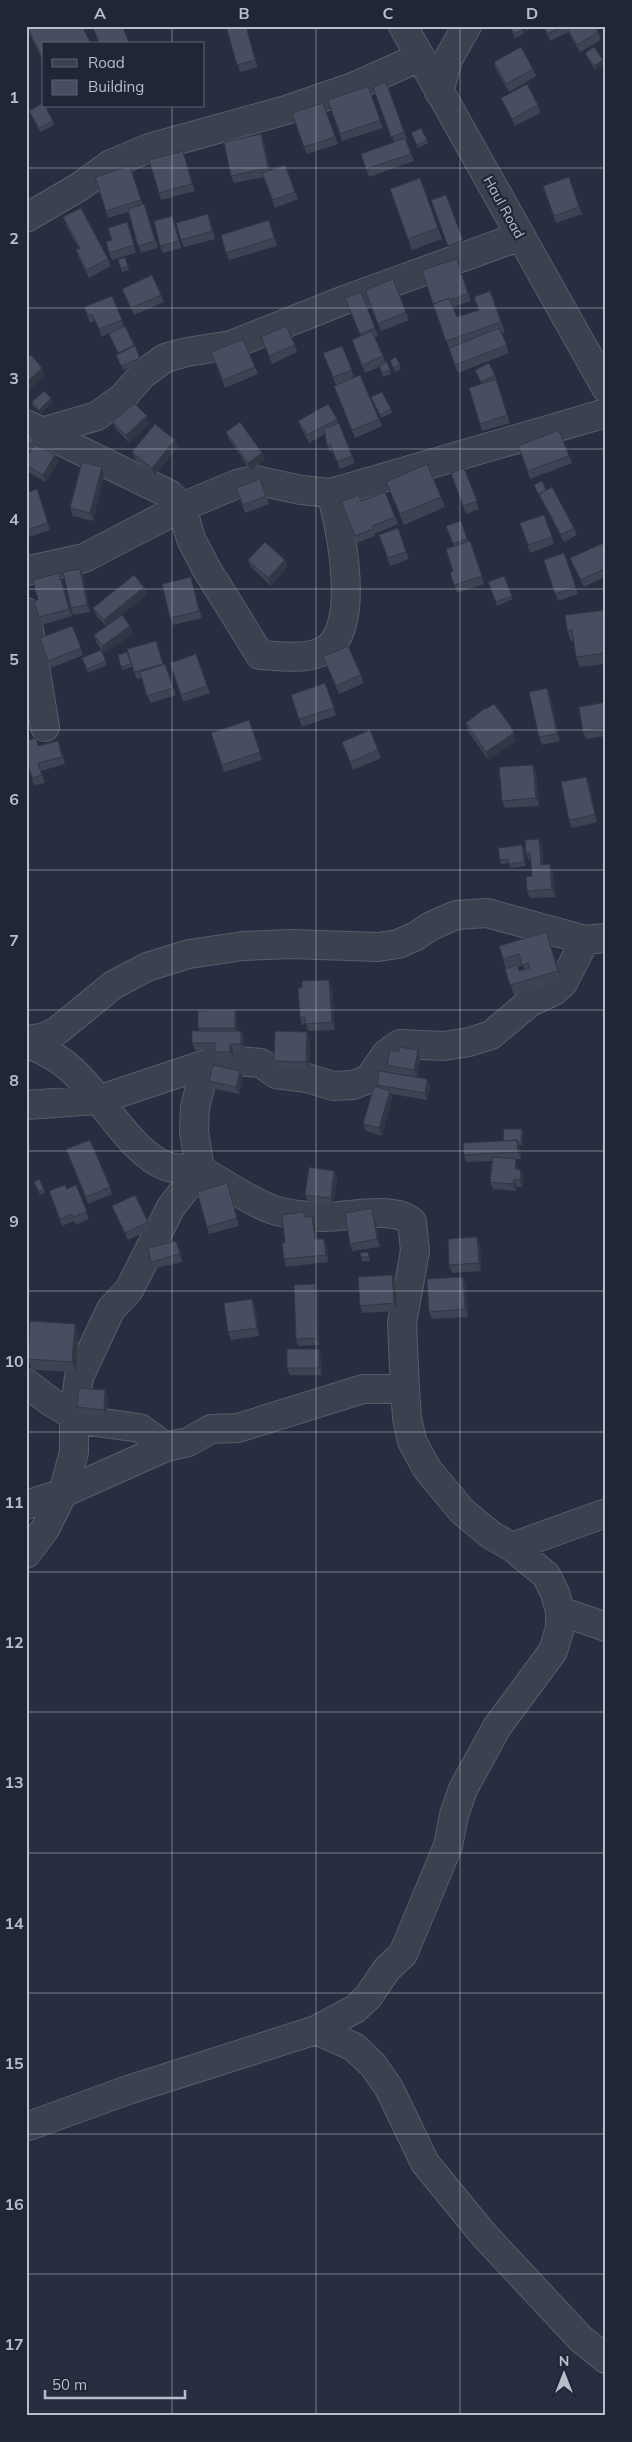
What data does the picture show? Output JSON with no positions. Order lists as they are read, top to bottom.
{
  "streets": {
    "street": ["Haul Road"]
  },
  "legend": ["Road", "Building"],
  "scale_bar": "50 m",
  "north": "top",
  "grid": {
    "columns": [
      "A",
      "B",
      "C",
      "D"
    ],
    "rows": [
      "1",
      "2",
      "3",
      "4",
      "5",
      "6",
      "7",
      "8",
      "9",
      "10",
      "11",
      "12",
      "13",
      "14",
      "15",
      "16",
      "17"
    ]
  }
}
